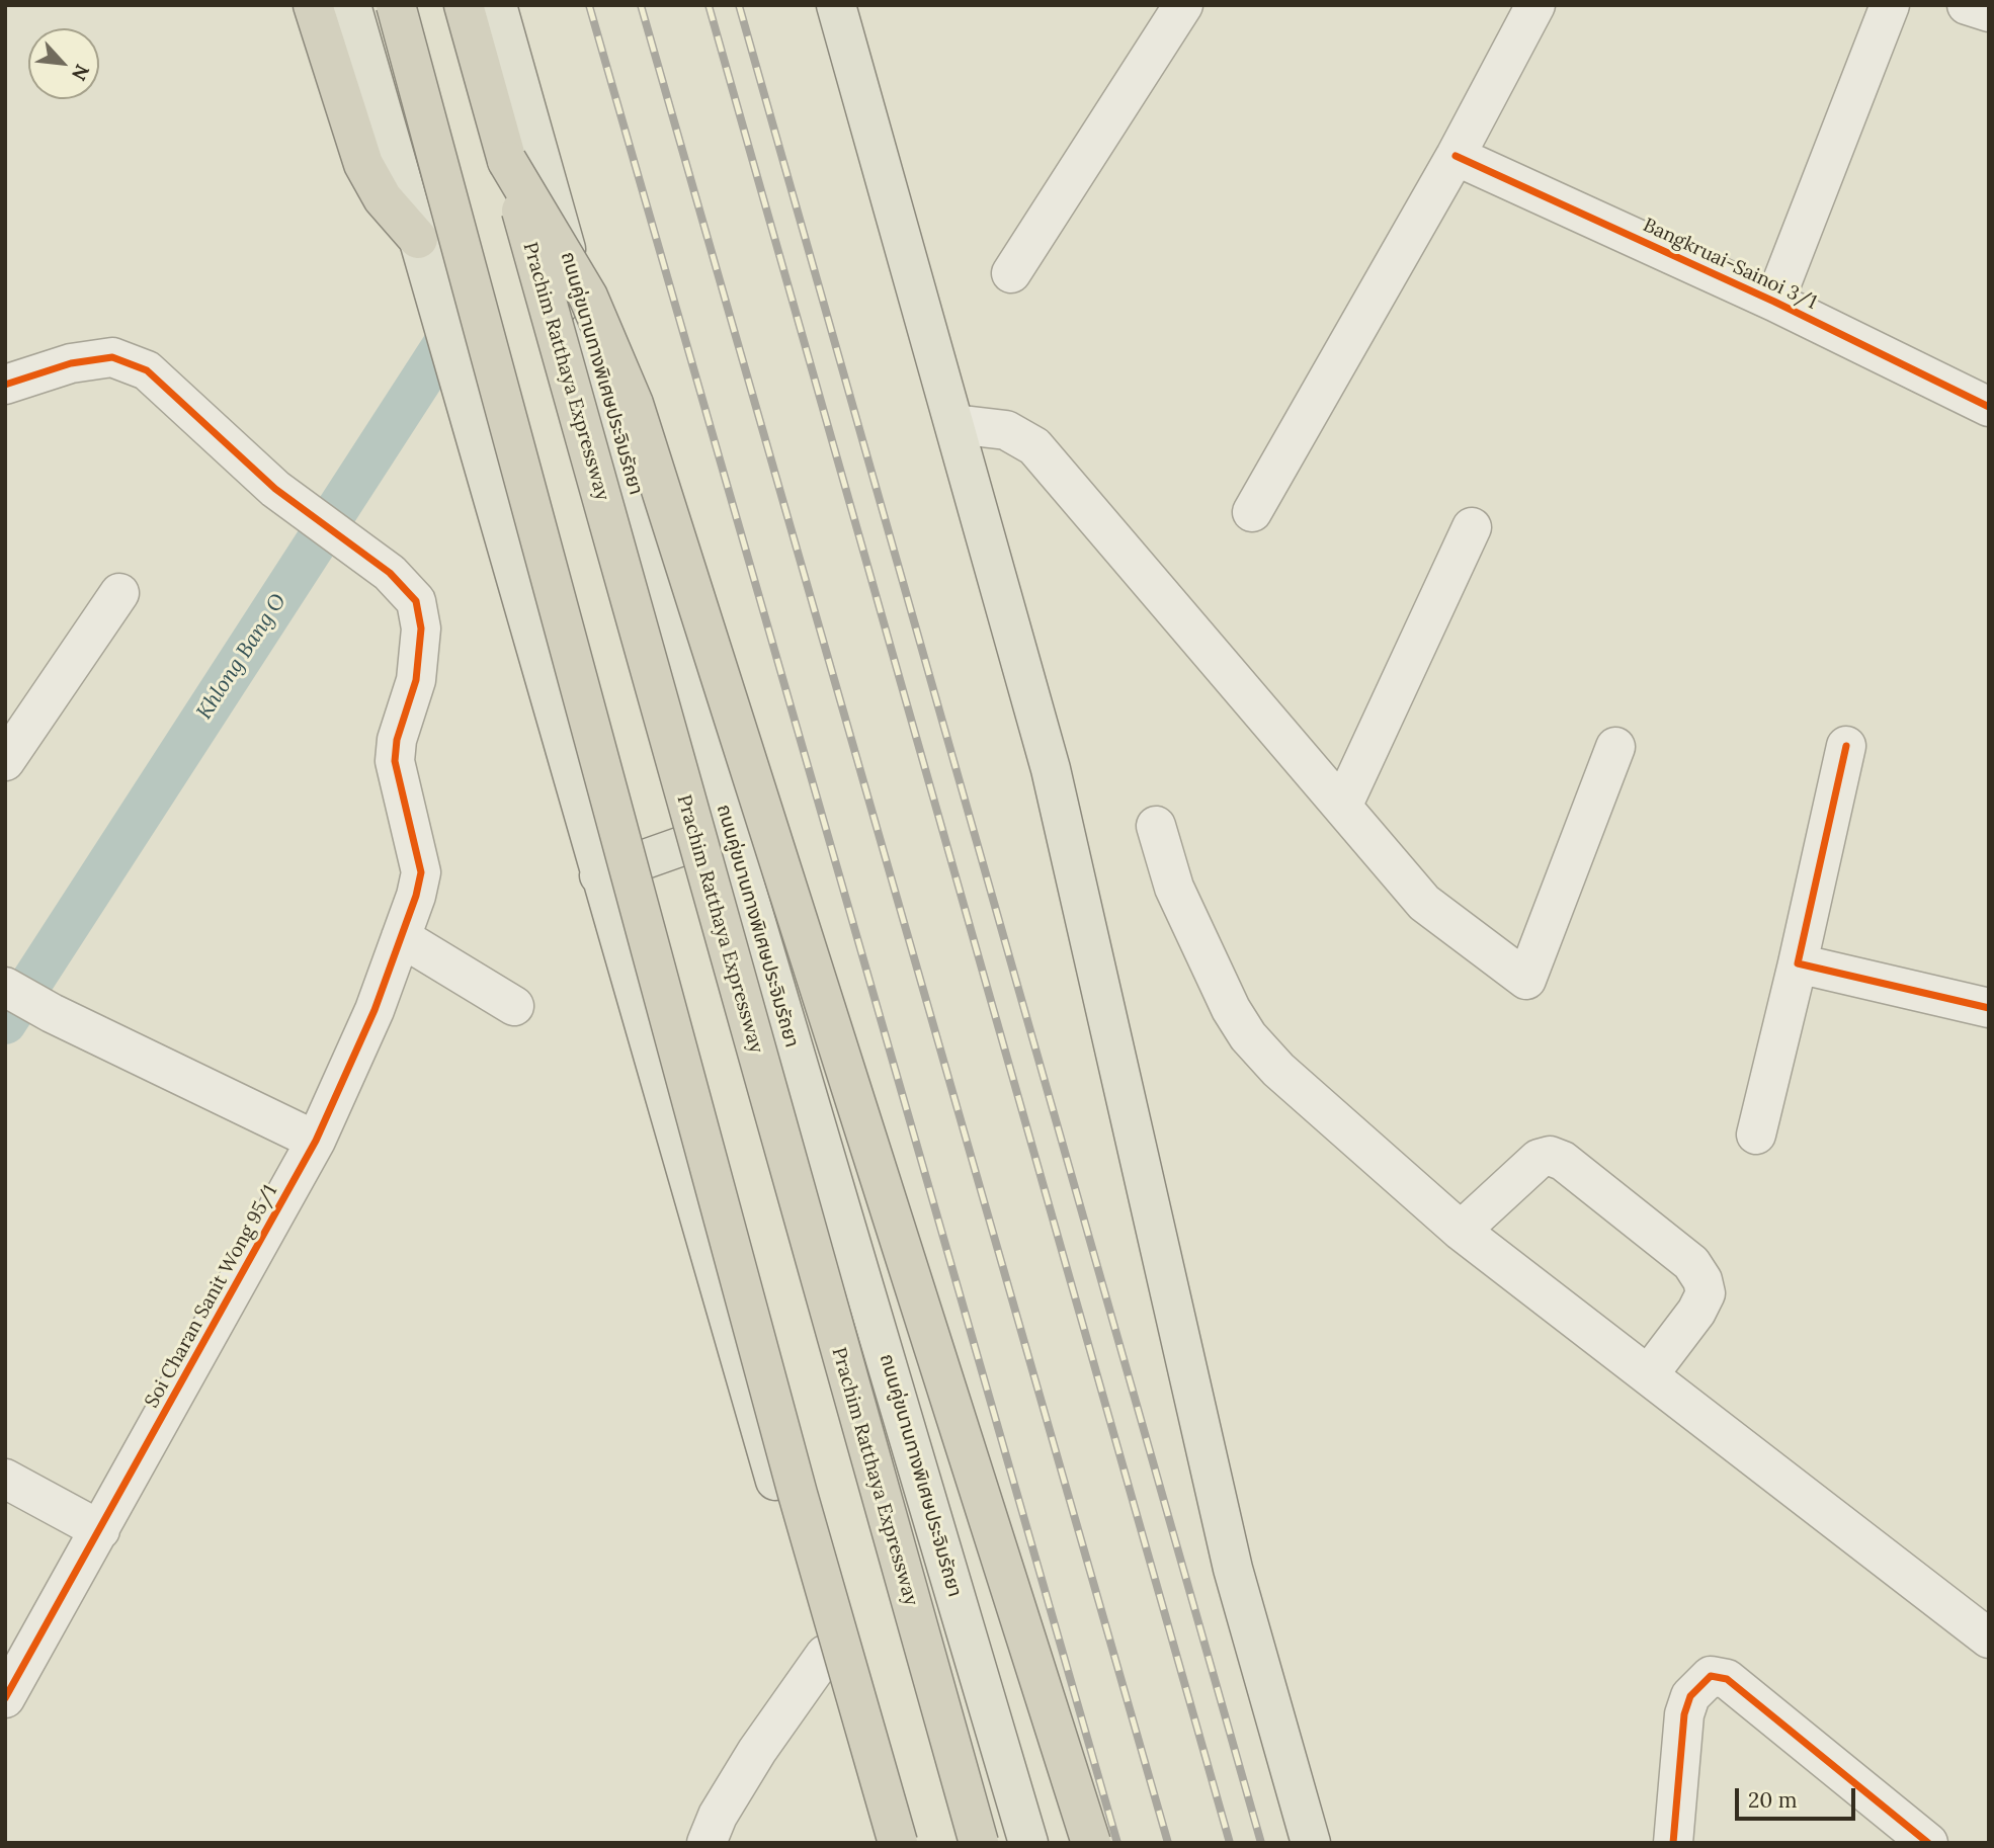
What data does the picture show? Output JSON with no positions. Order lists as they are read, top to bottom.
{
  "streets": {
    "highway": ["Prachim Ratthaya Expressway"],
    "main road": ["ถนนคู่ขนานทางพิเศษประจิมรัถยา"],
    "street": ["Bangkruai-Sainoi 3/1", "Soi Charan Sanit Wong 95/1"]
  },
  "water": ["Khlong Bang O"],
  "scale_bar": "20 m",
  "north": "bottom right"
}
